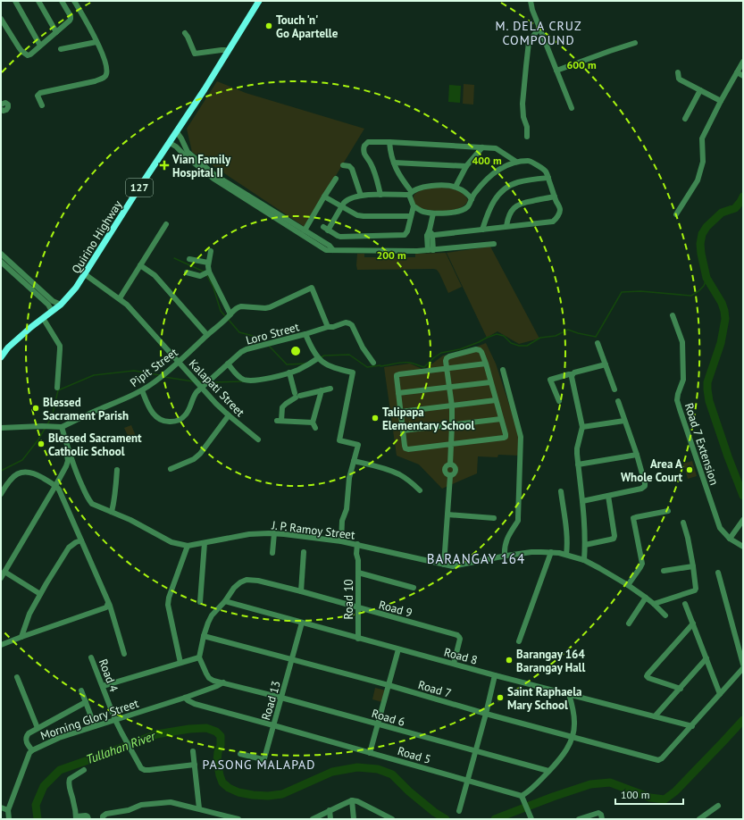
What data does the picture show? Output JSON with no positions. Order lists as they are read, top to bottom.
{
  "streets": {
    "main road": ["127", "Quirino Highway"],
    "street": [
      "Loro Street",
      "Pipit Street",
      "Kalapati Street",
      "Road 7 Extension",
      "J. P. Ramoy Street",
      "Road 10",
      "Road 9",
      "Road 8",
      "Road 4",
      "Road 7",
      "Road 13",
      "Road 6",
      "Morning Glory Street",
      "Road 5"
    ]
  },
  "crossings": [
    ["Quirino Highway", "Kalapati Street"],
    ["Loro Street", "Pipit Street"],
    ["Loro Street", "Kalapati Street"],
    ["Pipit Street", "Kalapati Street"],
    ["Pipit Street", "J. P. Ramoy Street"],
    ["J. P. Ramoy Street", "Road 10"],
    ["Road 10", "Road 9"],
    ["Road 10", "Road 8"],
    ["Road 9", "Road 8"],
    ["Road 9", "Road 7"],
    ["Road 8", "Road 7"],
    ["Road 8", "Road 13"],
    ["Road 4", "Morning Glory Street"],
    ["Road 7", "Road 13"],
    ["Road 13", "Road 6"],
    ["Road 13", "Road 5"],
    ["Road 6", "Morning Glory Street"],
    ["Morning Glory Street", "Road 5"]
  ],
  "districts": ["M. DELA CRUZ COMPOUND", "BARANGAY 164", "PASONG MALAPAD"],
  "water": ["Tullahan River"],
  "places": {
    "other": [
      "Touch 'n' Go Apartelle",
      "Blessed Sacrament Parish",
      "Talipapa Elementary School",
      "Blessed Sacrament Catholic School",
      "Area A Whole Court",
      "Barangay 164 Barangay Hall",
      "Saint Raphaela Mary School"
    ],
    "health": ["Vian Family Hospital II"]
  },
  "scale_bar": "100 m",
  "rings": ["600 m", "400 m", "200 m"]
}
